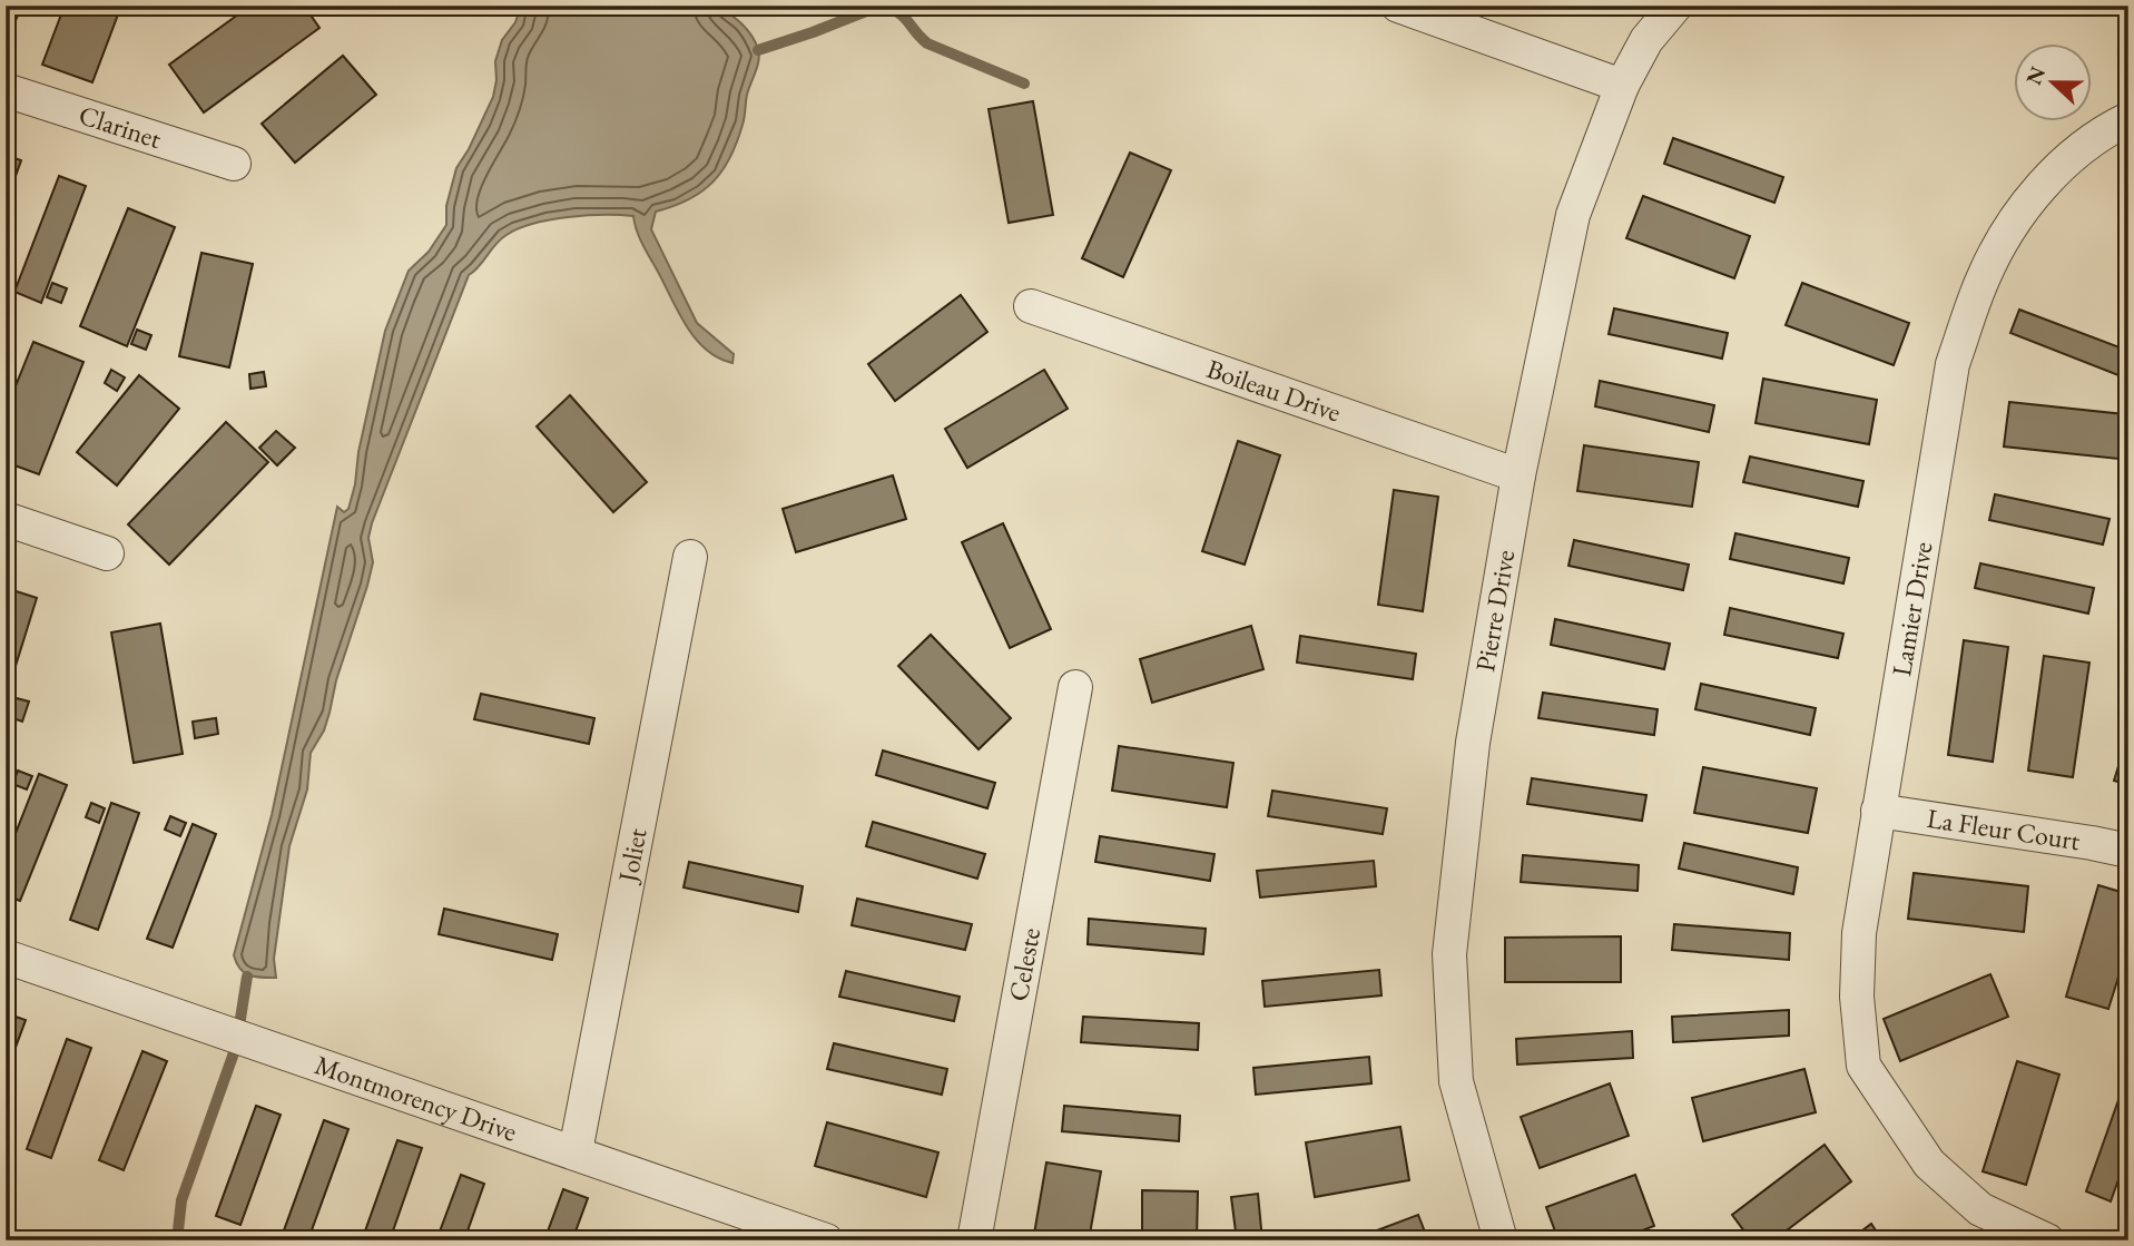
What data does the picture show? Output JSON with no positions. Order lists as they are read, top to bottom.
{
  "streets": {
    "street": [
      "Clarinet",
      "Boileau Drive",
      "Lamier Drive",
      "Pierre Drive",
      "La Fleur Court",
      "Joliet",
      "Celeste",
      "Montmorency Drive"
    ]
  },
  "crossings": [
    ["Boileau Drive", "Pierre Drive"],
    ["Lamier Drive", "La Fleur Court"],
    ["Joliet", "Montmorency Drive"]
  ],
  "north": "left"
}
